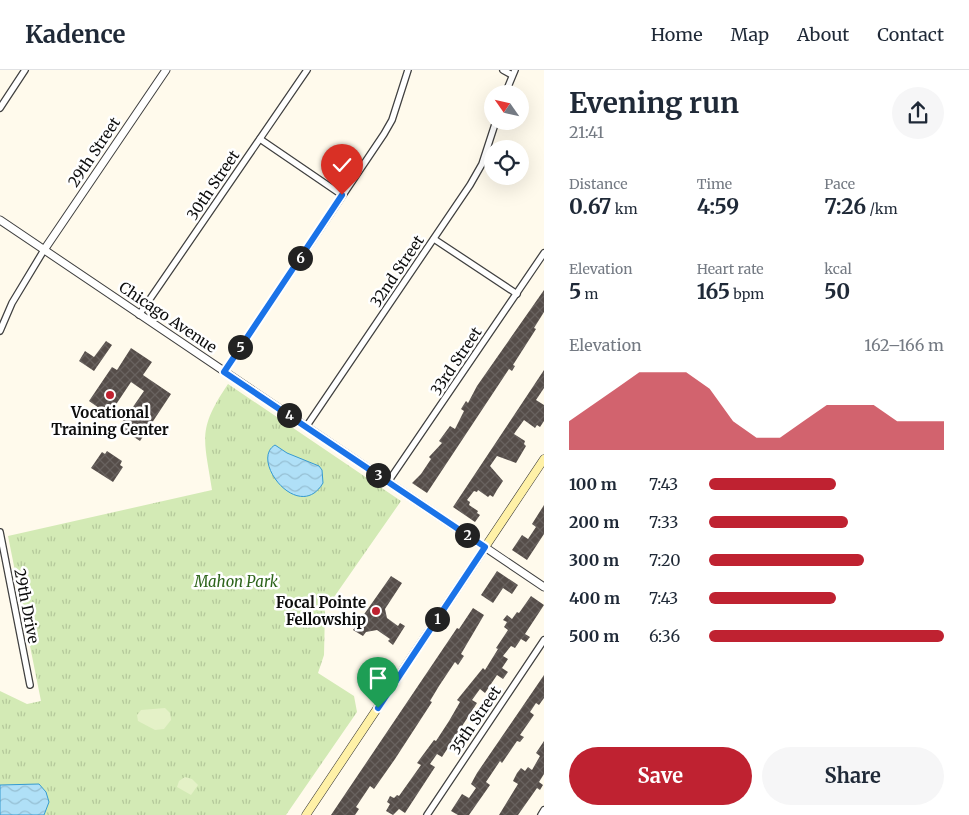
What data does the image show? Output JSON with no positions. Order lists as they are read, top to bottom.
{
  "streets": {
    "street": [
      "29th Street",
      "30th Street",
      "32nd Street",
      "Chicago Avenue",
      "33rd Street",
      "29th Drive",
      "35th Street"
    ]
  },
  "crossings": [
    ["29th Street", "Chicago Avenue"],
    ["30th Street", "Chicago Avenue"],
    ["32nd Street", "Chicago Avenue"],
    ["Chicago Avenue", "33rd Street"]
  ],
  "parks": ["Mahon Park"],
  "places": ["Vocational Training Center", "Focal Pointe Fellowship"],
  "north": "top left",
  "page": {
    "header": "Kadence",
    "nav": [
      "Home",
      "Map",
      "About",
      "Contact"
    ],
    "heading": ["Evening run", "21:41"],
    "stats": [
      ["Distance", "0.67 km"],
      ["Time", "4:59"],
      ["Pace", "7:26 /km"],
      ["Elevation", "5 m"],
      ["Heart rate", "165 bpm"],
      ["kcal", "50"]
    ],
    "pins": [
      "6",
      "5",
      "4",
      "3",
      "2",
      "1"
    ],
    "chart": ["Elevation", "162–166 m"],
    "list": [
      {
        "name": "100 m",
        "note": "7:43"
      },
      {
        "name": "200 m",
        "note": "7:33"
      },
      {
        "name": "300 m",
        "note": "7:20"
      },
      {
        "name": "400 m",
        "note": "7:43"
      },
      {
        "name": "500 m",
        "note": "6:36"
      }
    ],
    "buttons": ["Save", "Share"]
  }
}
